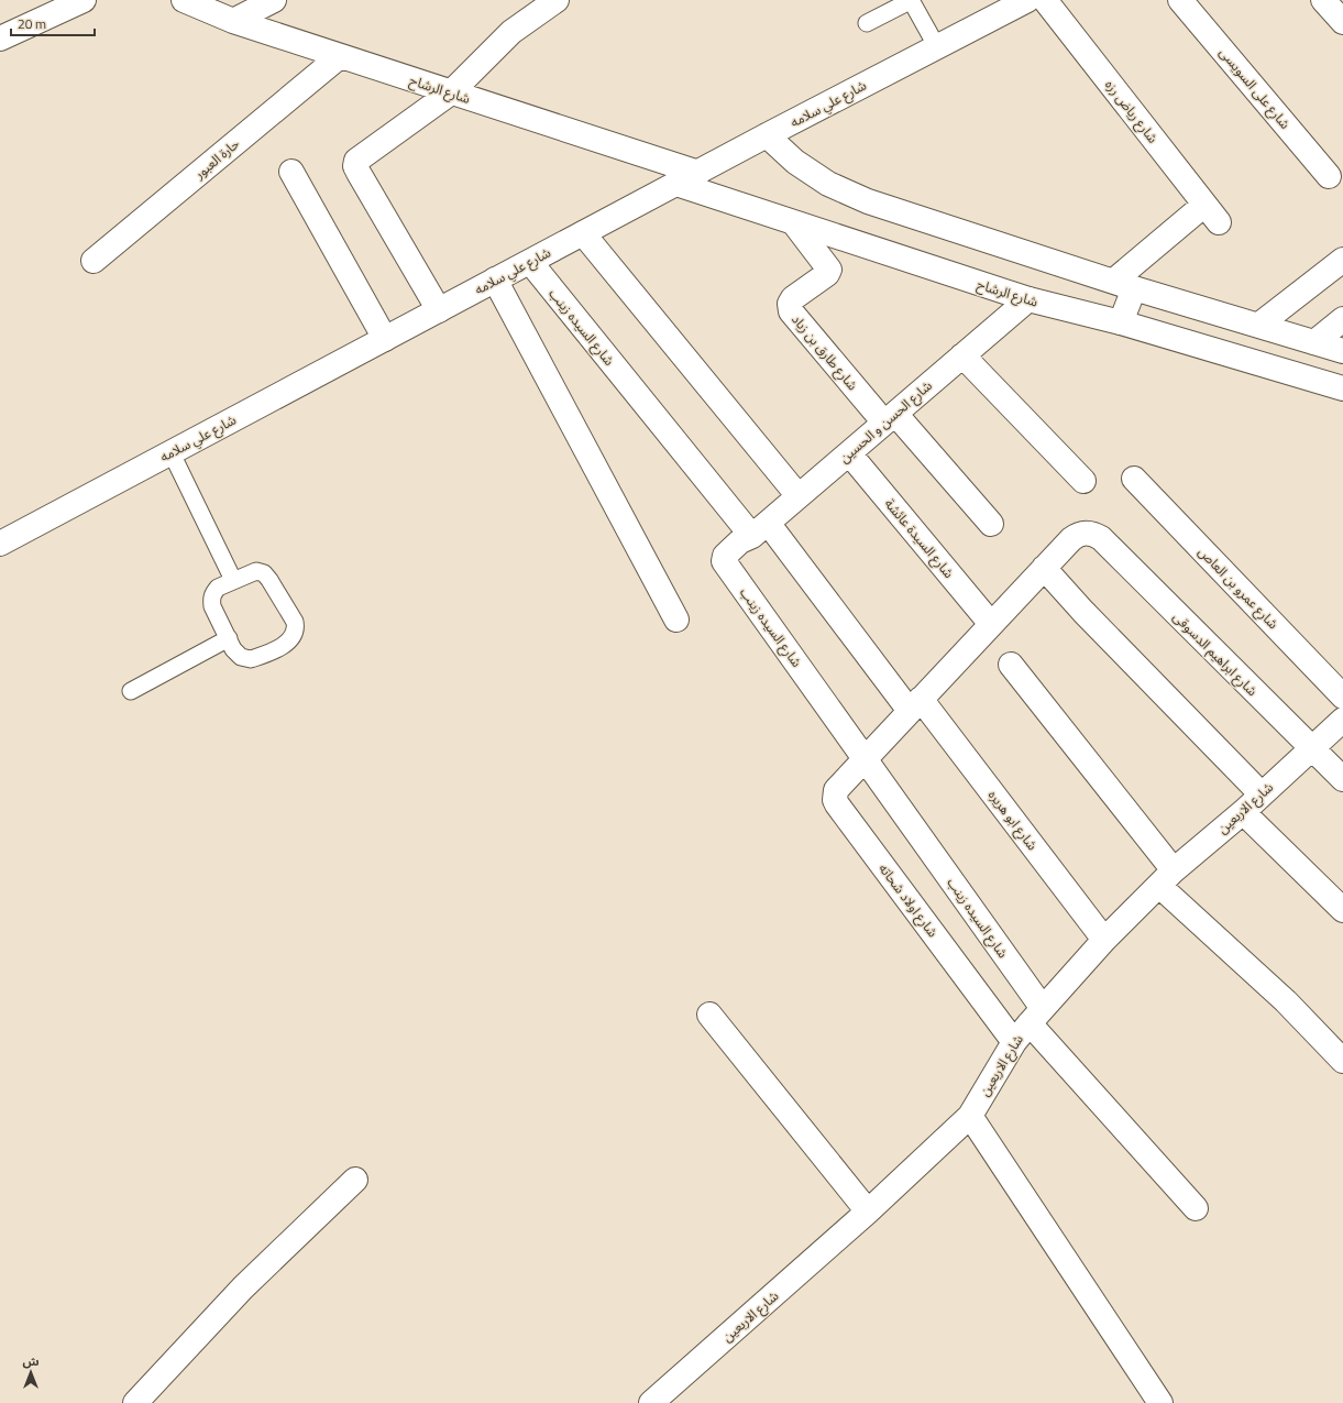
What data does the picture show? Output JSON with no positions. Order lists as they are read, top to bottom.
{
  "streets": {
    "street": [
      "شارع على السويسى",
      "شارع الرشاح",
      "شارع علي سلامه",
      "شارع رياض رزه",
      "حارة العبور",
      "شارع السيده زينب",
      "شارع طارق بن زياد",
      "شارع الحسن و الحسين",
      "شارع السيدة عائشة",
      "شارع عمرو بن العاص",
      "شارع ابراهيم الدسوقى",
      "شارع الاربعين",
      "شارع ابو هريره",
      "شارع اولاد شحاته"
    ]
  },
  "crossings": [
    ["شارع الرشاح", "شارع علي سلامه"],
    ["شارع الرشاح", "حارة العبور"],
    ["شارع الرشاح", "شارع طارق بن زياد"],
    ["شارع الرشاح", "شارع الحسن و الحسين"],
    ["شارع علي سلامه", "شارع السيده زينب"],
    ["شارع السيده زينب", "شارع الحسن و الحسين"],
    ["شارع السيده زينب", "شارع الاربعين"],
    ["شارع السيده زينب", "شارع اولاد شحاته"],
    ["شارع طارق بن زياد", "شارع الحسن و الحسين"],
    ["شارع الحسن و الحسين", "شارع السيدة عائشة"],
    ["شارع الحسن و الحسين", "شارع ابو هريره"],
    ["شارع السيدة عائشة", "شارع اولاد شحاته"],
    ["شارع ابراهيم الدسوقى", "شارع الاربعين"],
    ["شارع ابراهيم الدسوقى", "شارع اولاد شحاته"],
    ["شارع الاربعين", "شارع ابو هريره"],
    ["شارع الاربعين", "شارع اولاد شحاته"],
    ["شارع ابو هريره", "شارع اولاد شحاته"]
  ],
  "scale_bar": "20 m",
  "north": "top"
}
